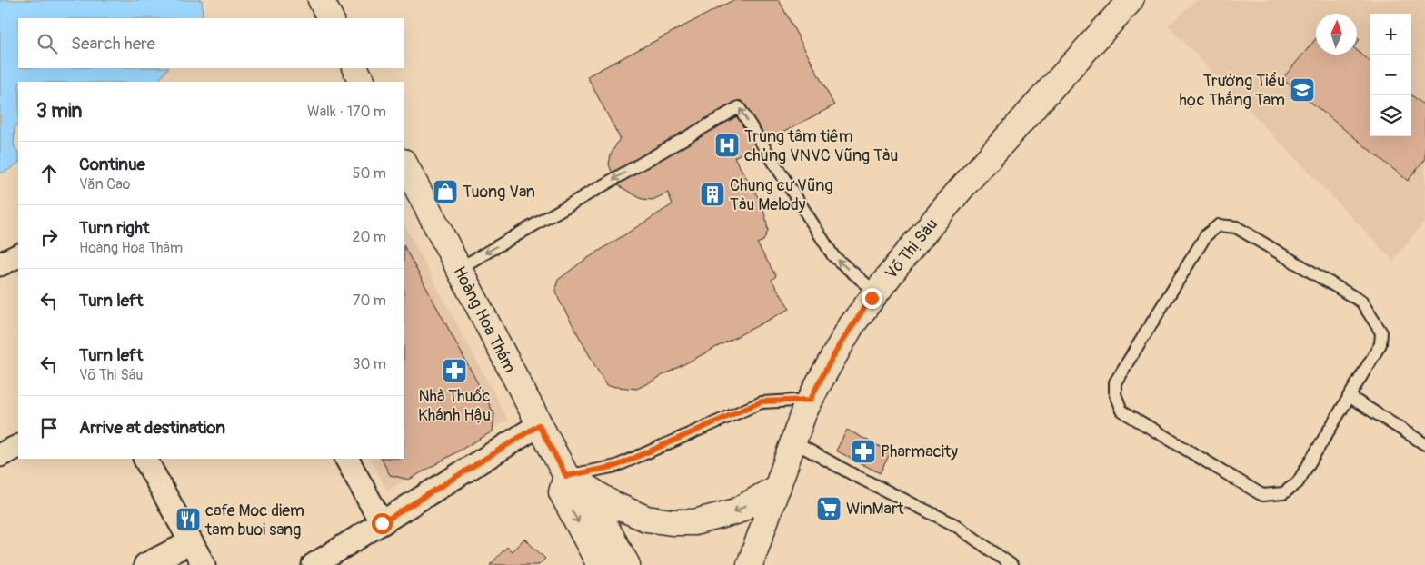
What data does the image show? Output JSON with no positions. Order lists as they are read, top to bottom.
{
  "streets": {
    "main road": ["Võ Thị Sáu", "Hoàng Hoa Thám"]
  },
  "places": {
    "school or university": ["Trường Tiểu học Thắng Tam"],
    "hospital": ["Trung tâm tiêm chủng VNVC Vũng Tàu"],
    "shop": ["Tuong Van"],
    "building": ["Chung cư Vũng Tàu Melody"],
    "pharmacy": ["Nhà Thuốc Khánh Hậu", "Pharmacity"],
    "supermarket": ["WinMart"],
    "restaurant": ["cafe Moc diem tam buoi sang"]
  },
  "north": "top",
  "page": {
    "map_buttons": ["+", "−"],
    "search": "Search here",
    "heading": ["3 min", "Walk · 170 m"],
    "list": [
      ["Continue", "Văn Cao", "50 m"],
      ["Turn right", "Hoàng Hoa Thám", "20 m"],
      ["Turn left", "70 m"],
      ["Turn left", "Võ Thị Sáu", "30 m"],
      "Arrive at destination"
    ]
  }
}
